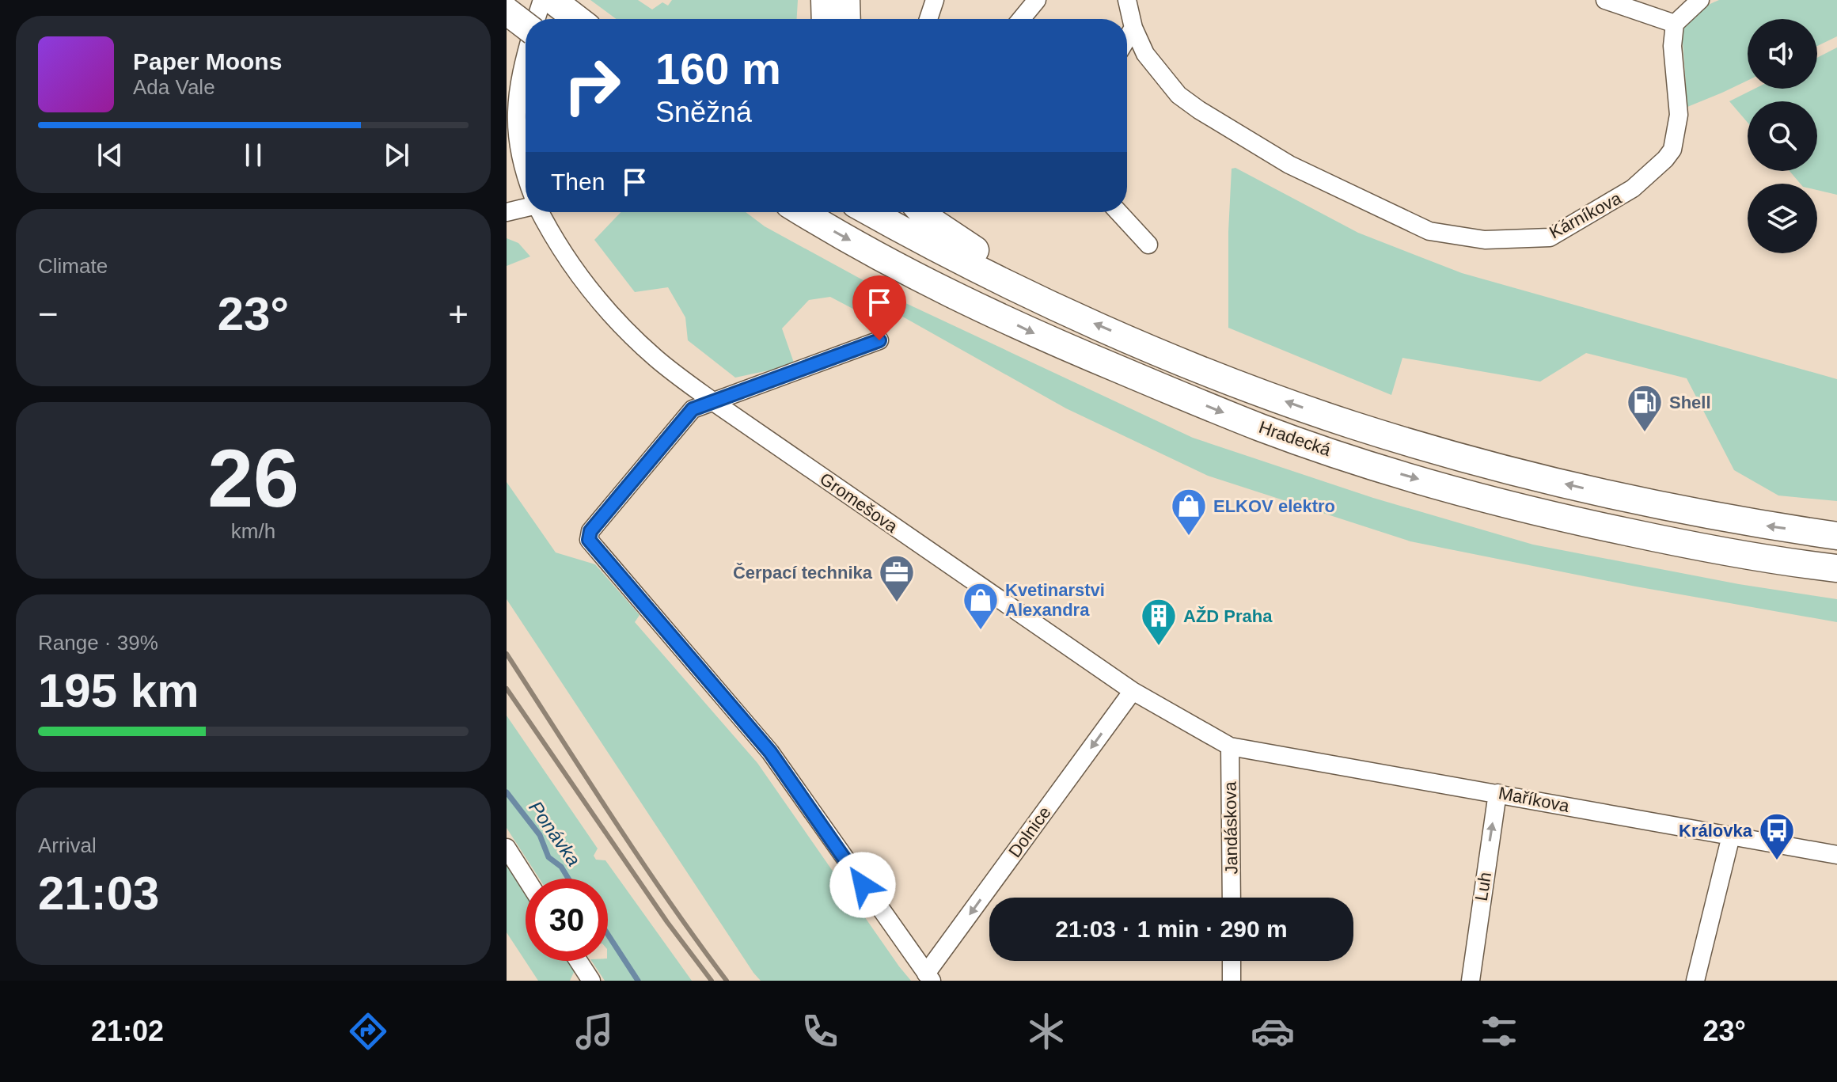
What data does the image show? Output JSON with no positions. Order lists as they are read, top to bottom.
{
  "streets": {
    "highway": ["Hradecká"],
    "street": [
      "Kárníkova",
      "Gromešova",
      "Maříkova",
      "Jandáskova",
      "Dolnice",
      "Luh"
    ]
  },
  "crossings": [
    ["Gromešova", "Maříkova"],
    ["Gromešova", "Jandáskova"],
    ["Gromešova", "Dolnice"],
    ["Maříkova", "Jandáskova"],
    ["Maříkova", "Luh"]
  ],
  "one_way": ["Dolnice", "Luh"],
  "water": ["Ponávka"],
  "places": {
    "fuel station": ["Shell"],
    "shop": ["ELKOV elektro", "Kvetinarstvi Alexandra"],
    "office": ["Čerpací technika"],
    "building": ["AŽD Praha"],
    "bus stop": ["Královka"]
  },
  "page": {
    "turn": ["160 m", "Sněžná"],
    "song": ["Paper Moons", "Ada Vale"],
    "then": "Then",
    "tile": [
      "Climate",
      ["26", "km/h"],
      ["Range · 39%", "195 km"],
      ["Arrival", "21:03"]
    ],
    "heat": ["−", "23°", "+"],
    "limit": "30",
    "trip": "21:03 · 1 min · 290 m",
    "tabs": ["21:02", "23°"]
  }
}
